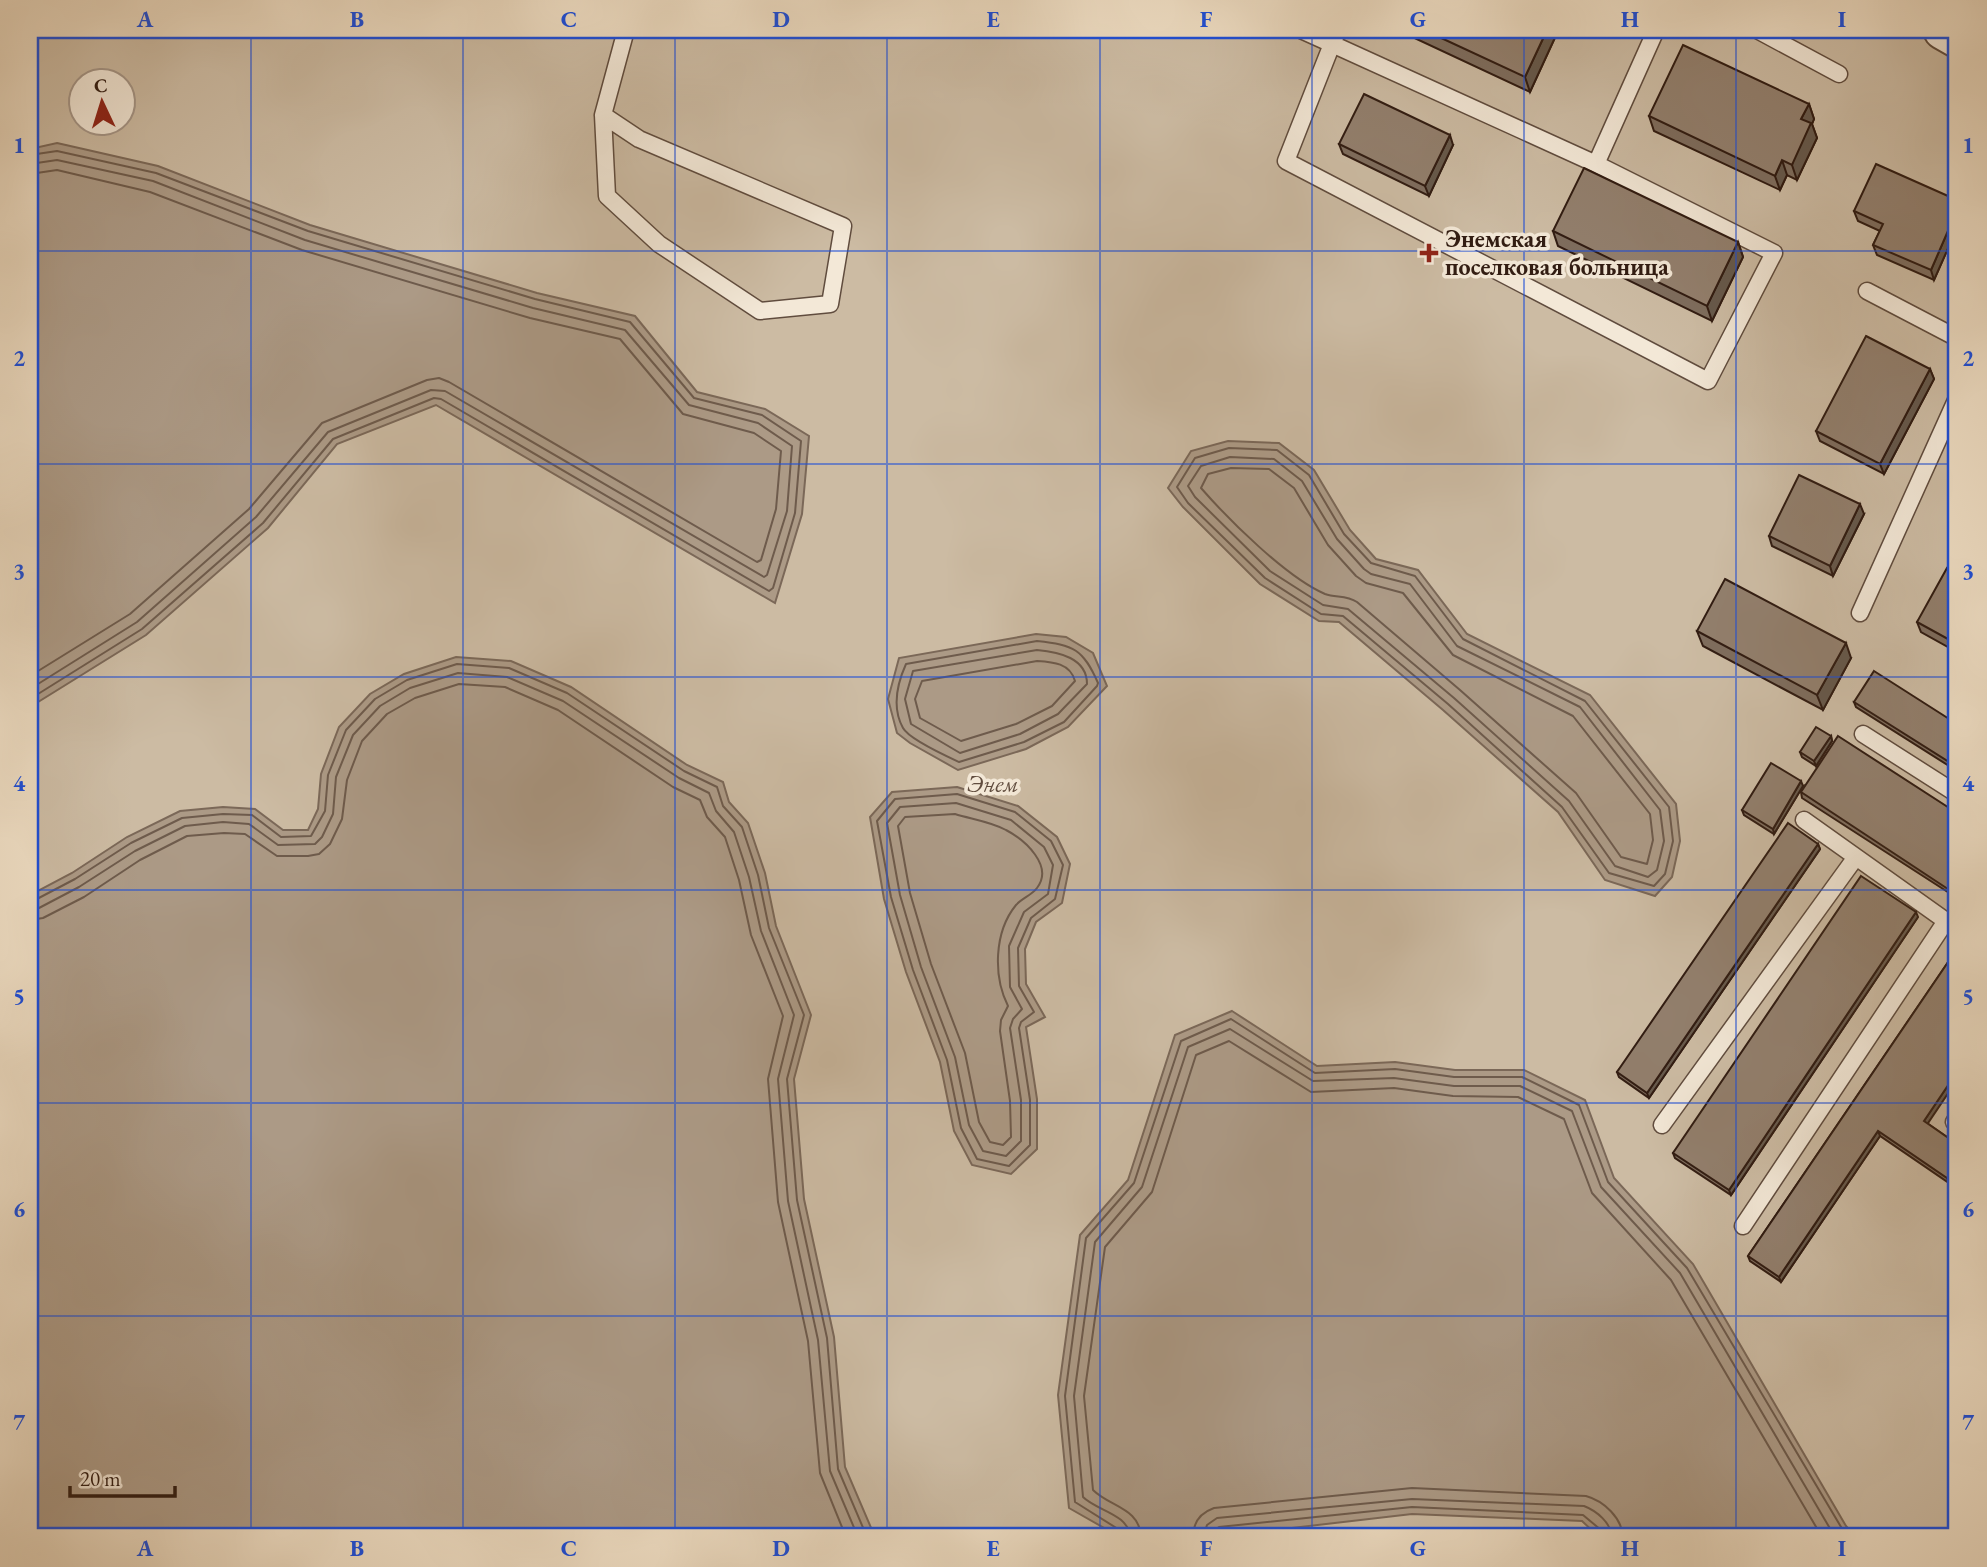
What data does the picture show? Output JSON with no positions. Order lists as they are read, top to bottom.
{
  "parks": ["Энем"],
  "places": {
    "health": ["Энемская поселковая больница"]
  },
  "scale_bar": "20 m",
  "north": "top",
  "grid": {
    "columns": [
      "A",
      "B",
      "C",
      "D",
      "E",
      "F",
      "G",
      "H",
      "I"
    ],
    "rows": [
      "1",
      "2",
      "3",
      "4",
      "5",
      "6",
      "7"
    ]
  }
}
